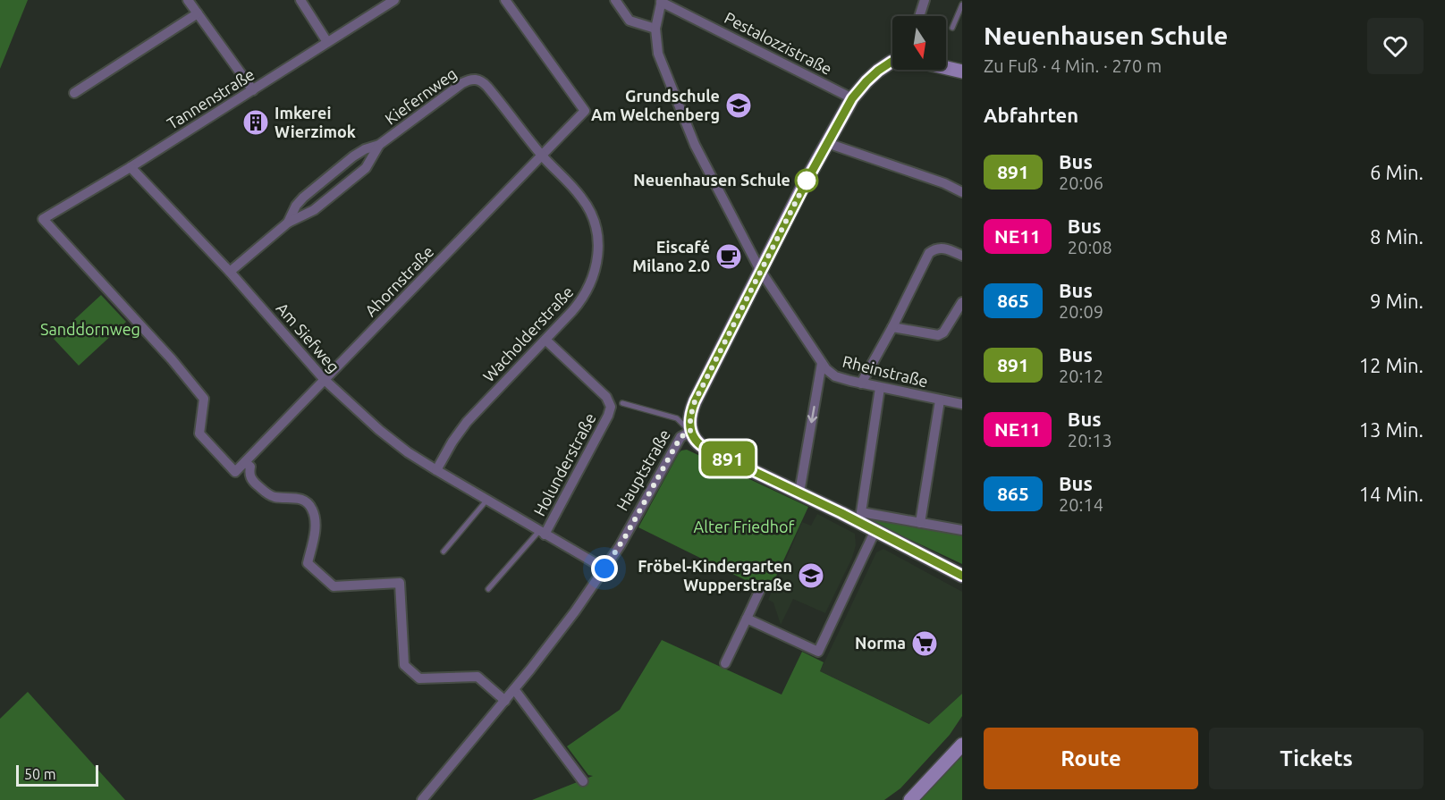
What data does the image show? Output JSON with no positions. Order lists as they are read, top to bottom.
{
  "streets": {
    "street": [
      "Pestalozzistraße",
      "Kiefernweg",
      "Tannenstraße",
      "Ahornstraße",
      "Wacholderstraße",
      "Am Siefweg",
      "Rheinstraße",
      "Holunderstraße",
      "Hauptstraße"
    ]
  },
  "crossings": [
    ["Pestalozzistraße", "Hauptstraße"],
    ["Kiefernweg", "Ahornstraße"],
    ["Kiefernweg", "Wacholderstraße"],
    ["Kiefernweg", "Am Siefweg"],
    ["Tannenstraße", "Ahornstraße"],
    ["Tannenstraße", "Am Siefweg"],
    ["Ahornstraße", "Wacholderstraße"],
    ["Ahornstraße", "Am Siefweg"],
    ["Wacholderstraße", "Am Siefweg"],
    ["Wacholderstraße", "Holunderstraße"],
    ["Am Siefweg", "Holunderstraße"],
    ["Am Siefweg", "Hauptstraße"],
    ["Rheinstraße", "Hauptstraße"]
  ],
  "parks": ["Sanddornweg", "Alter Friedhof"],
  "places": {
    "school or university": ["Grundschule Am Welchenberg", "Fröbel-Kindergarten Wupperstraße"],
    "building": ["Imkerei Wierzimok"],
    "other": ["Neuenhausen Schule"],
    "cafe": ["Eiscafé Milano 2.0"],
    "supermarket": ["Norma"]
  },
  "lines": ["bus line 891"],
  "scale_bar": "50 m",
  "north": "bottom",
  "page": {
    "on_map": "891",
    "heading": [
      ["Neuenhausen Schule", "Zu Fuß · 4 Min. · 270 m"],
      "Abfahrten"
    ],
    "list": [
      {
        "mark": "891",
        "name": "Bus",
        "note": "20:06",
        "value": "6 Min."
      },
      {
        "mark": "NE11",
        "name": "Bus",
        "note": "20:08",
        "value": "8 Min."
      },
      {
        "mark": "865",
        "name": "Bus",
        "note": "20:09",
        "value": "9 Min."
      },
      {
        "mark": "891",
        "name": "Bus",
        "note": "20:12",
        "value": "12 Min."
      },
      {
        "mark": "NE11",
        "name": "Bus",
        "note": "20:13",
        "value": "13 Min."
      },
      {
        "mark": "865",
        "name": "Bus",
        "note": "20:14",
        "value": "14 Min."
      }
    ],
    "buttons": ["Route", "Tickets"],
    "scale": "50 m"
  }
}
